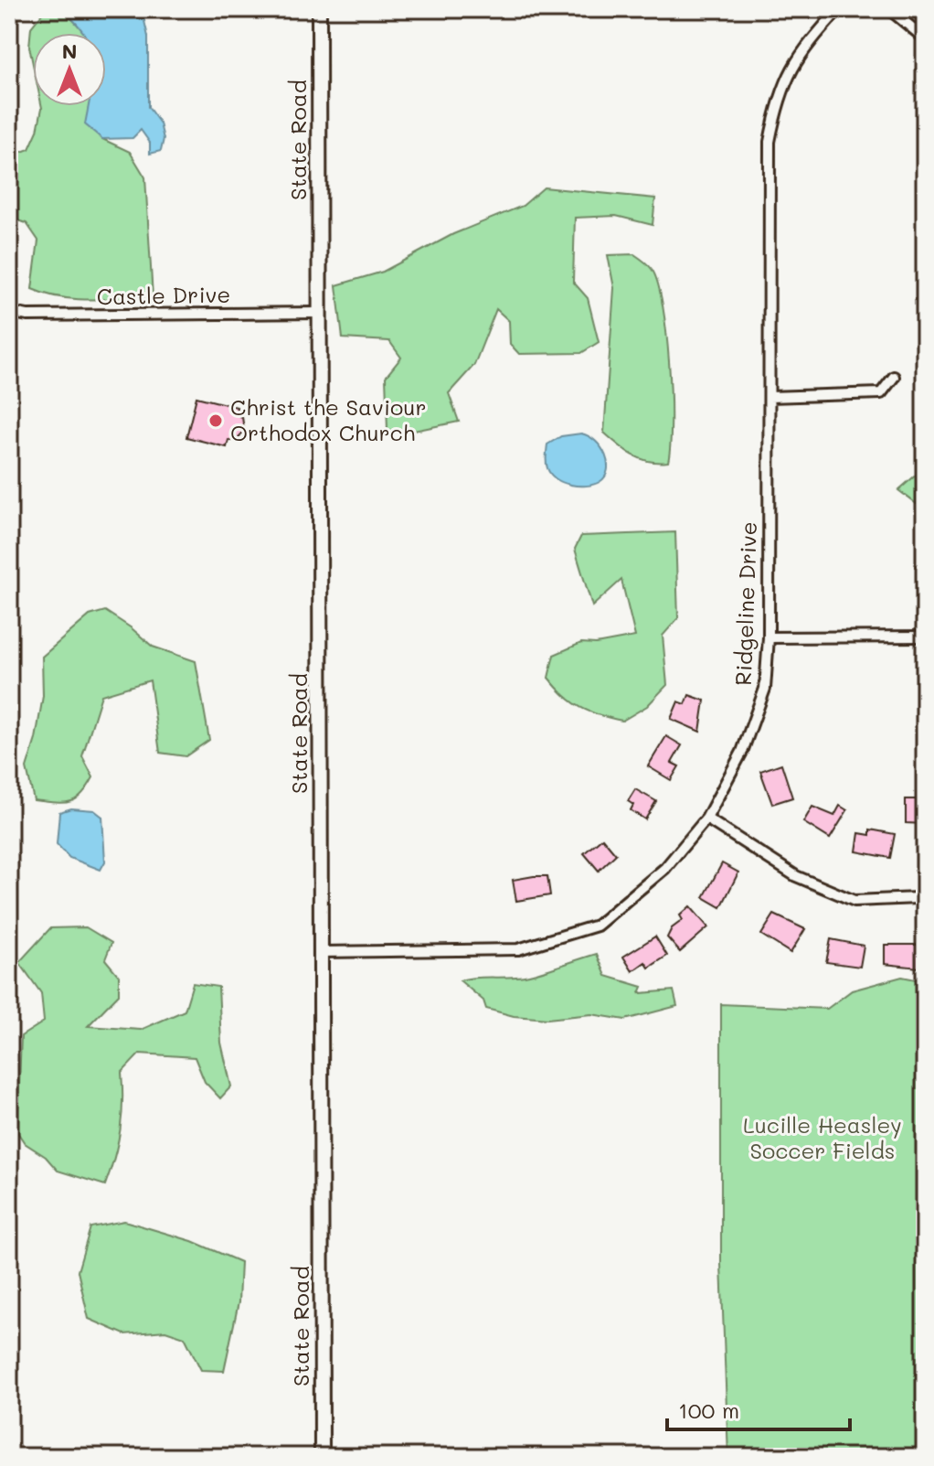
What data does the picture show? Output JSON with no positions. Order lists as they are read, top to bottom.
{
  "streets": {
    "main road": ["State Road"],
    "street": ["Castle Drive", "Ridgeline Drive"]
  },
  "crossings": [
    ["State Road", "Castle Drive"],
    ["State Road", "Ridgeline Drive"]
  ],
  "parks": ["Lucille Heasley Soccer Fields"],
  "places": ["Christ the Saviour Orthodox Church"],
  "scale_bar": "100 m",
  "north": "top"
}
